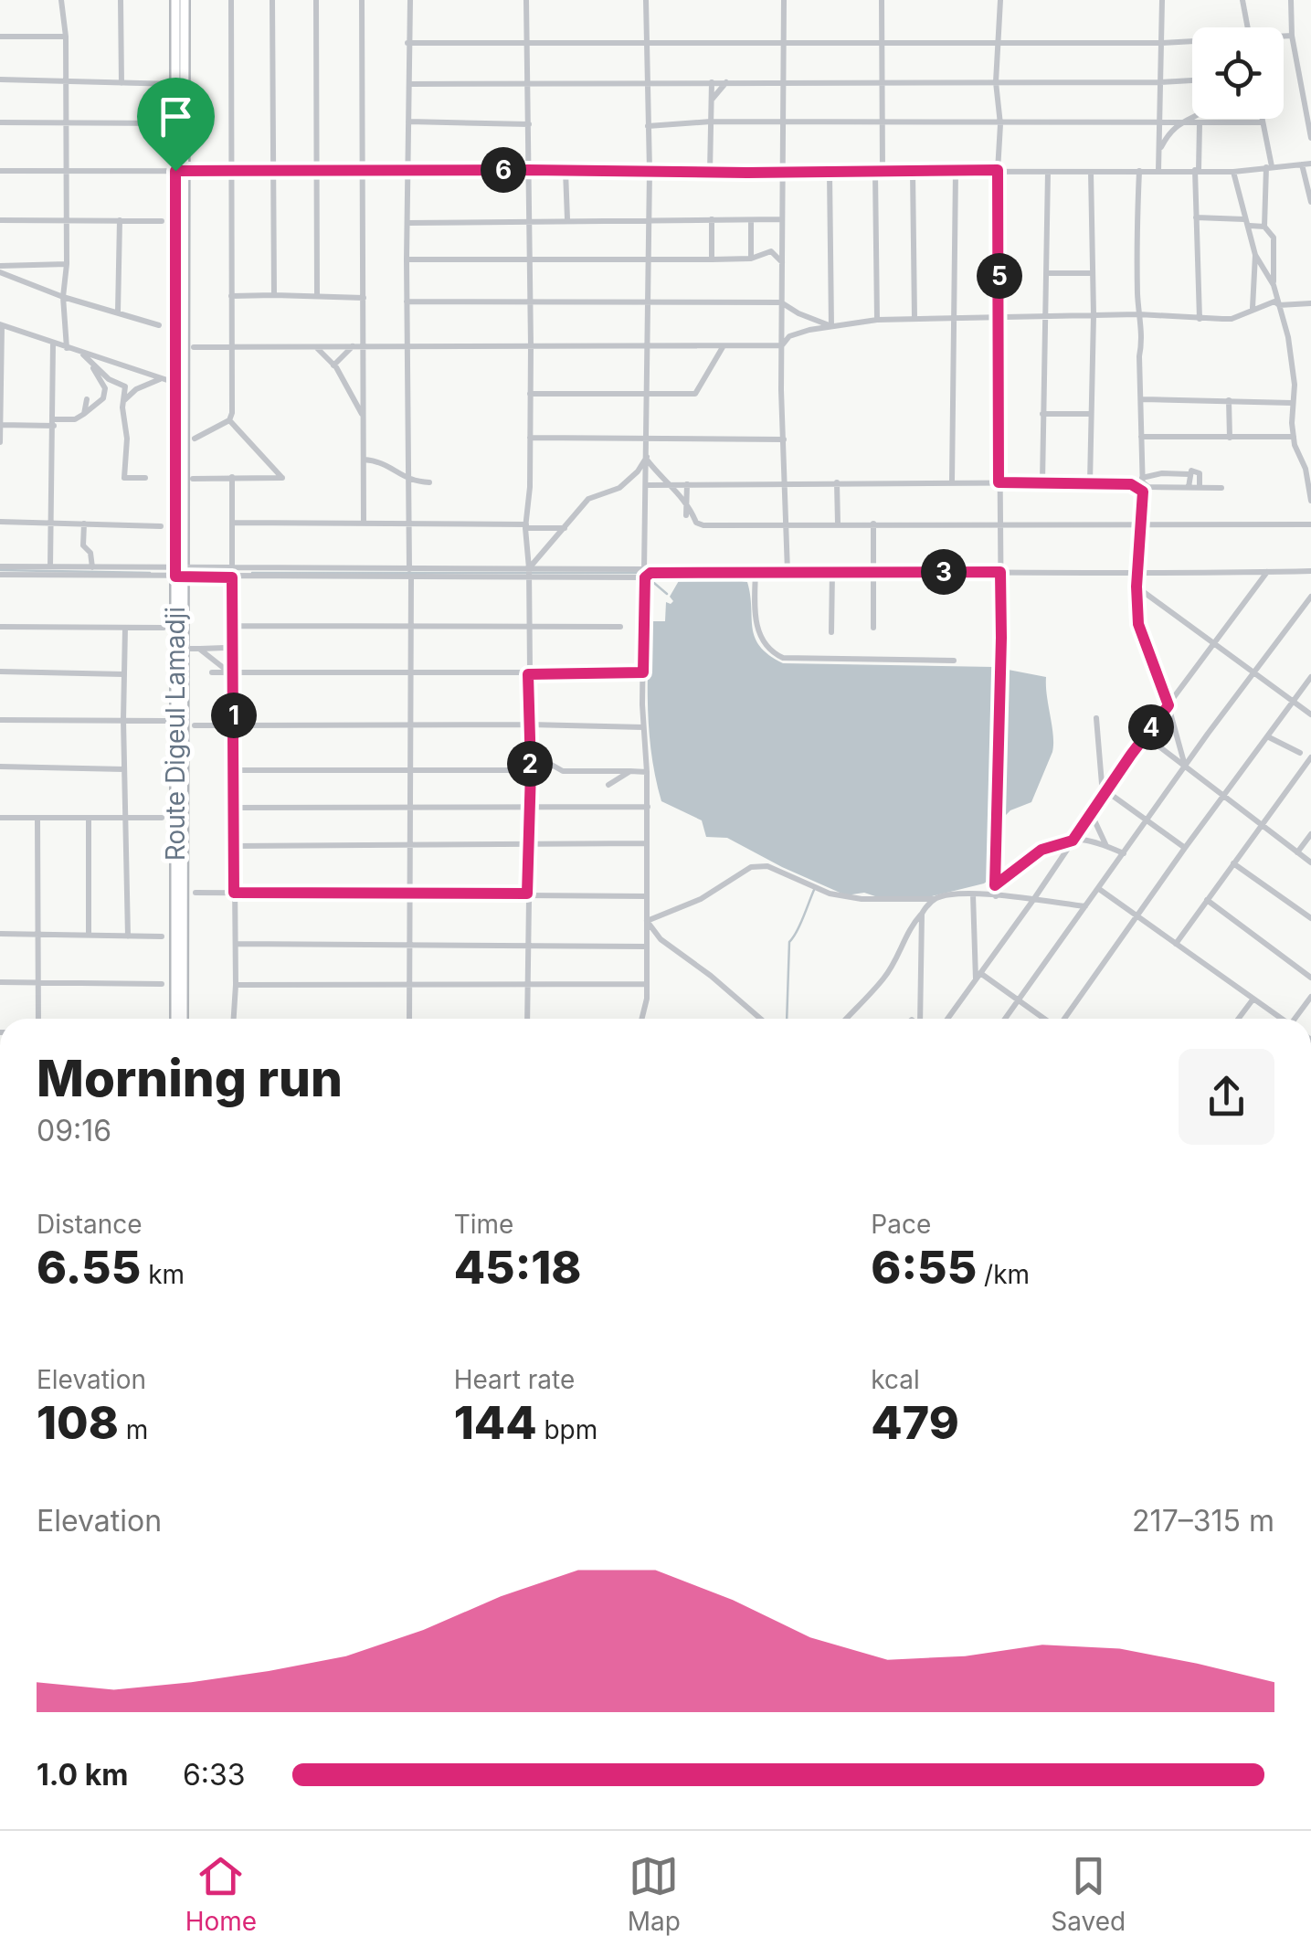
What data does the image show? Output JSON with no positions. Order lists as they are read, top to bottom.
{
  "streets": {
    "main road": ["Route Digeul Lamadji"]
  },
  "page": {
    "pins": [
      "6",
      "5",
      "3",
      "1",
      "4",
      "2"
    ],
    "heading": ["Morning run", "09:16"],
    "stats": [
      ["Distance", "6.55 km"],
      ["Time", "45:18"],
      ["Pace", "6:55 /km"],
      ["Elevation", "108 m"],
      ["Heart rate", "144 bpm"],
      ["kcal", "479"]
    ],
    "chart": ["Elevation", "217–315 m"],
    "list": [
      {
        "name": "1.0 km",
        "note": "6:33"
      }
    ],
    "tabs": ["Home", "Map", "Saved"]
  }
}
